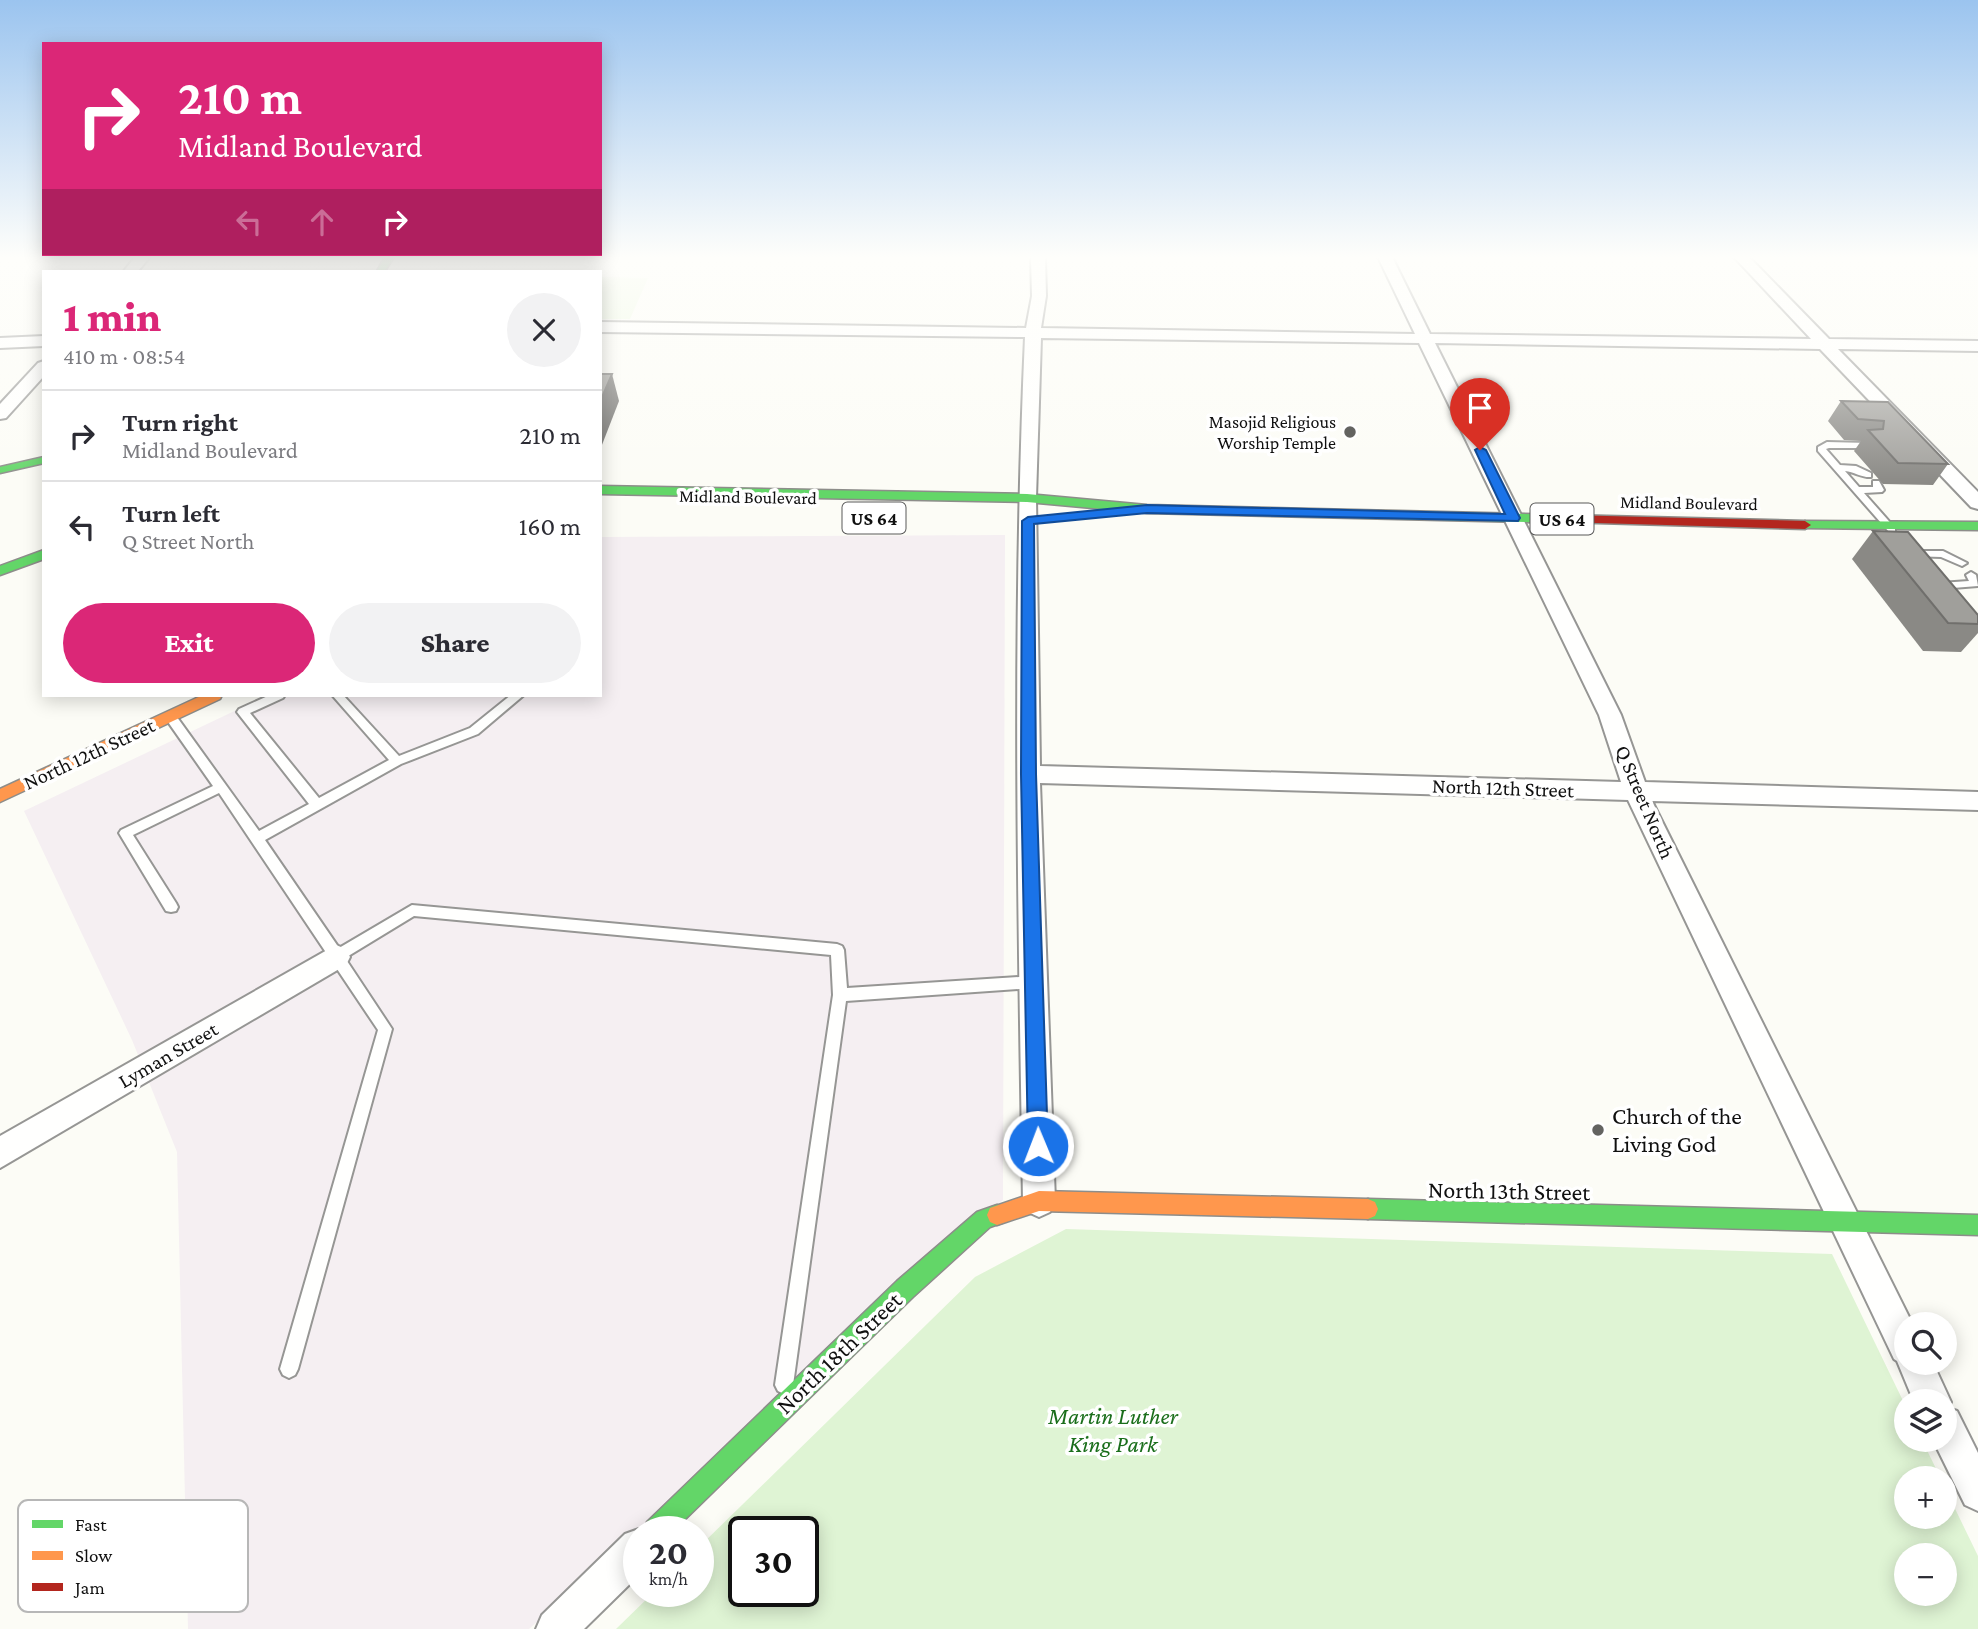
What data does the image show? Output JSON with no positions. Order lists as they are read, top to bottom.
{
  "streets": {
    "main road": [
      "Midland Boulevard",
      "US 64",
      "North 12th Street",
      "North 13th Street",
      "North 18th Street"
    ],
    "street": ["Q Street North", "Lyman Street"]
  },
  "crossings": [
    ["Midland Boulevard", "Q Street North"],
    ["North 12th Street", "Q Street North"],
    ["Q Street North", "North 13th Street"],
    ["North 13th Street", "North 18th Street"]
  ],
  "parks": ["Martin Luther King Park"],
  "places": ["Masojid Religious Worship Temple", "Church of the Living God"],
  "legend": ["Fast", "Slow", "Jam"],
  "page": {
    "turn": ["210 m", "Midland Boulevard"],
    "heading": ["1 min", "410 m · 08:54"],
    "list": [
      {
        "name": "Turn right",
        "note": "Midland Boulevard",
        "value": "210 m"
      },
      {
        "name": "Turn left",
        "note": "Q Street North",
        "value": "160 m"
      }
    ],
    "buttons": ["Exit", "Share"],
    "map_buttons": ["+", "−"],
    "speed": "20 km/h",
    "limit": "30"
  }
}
